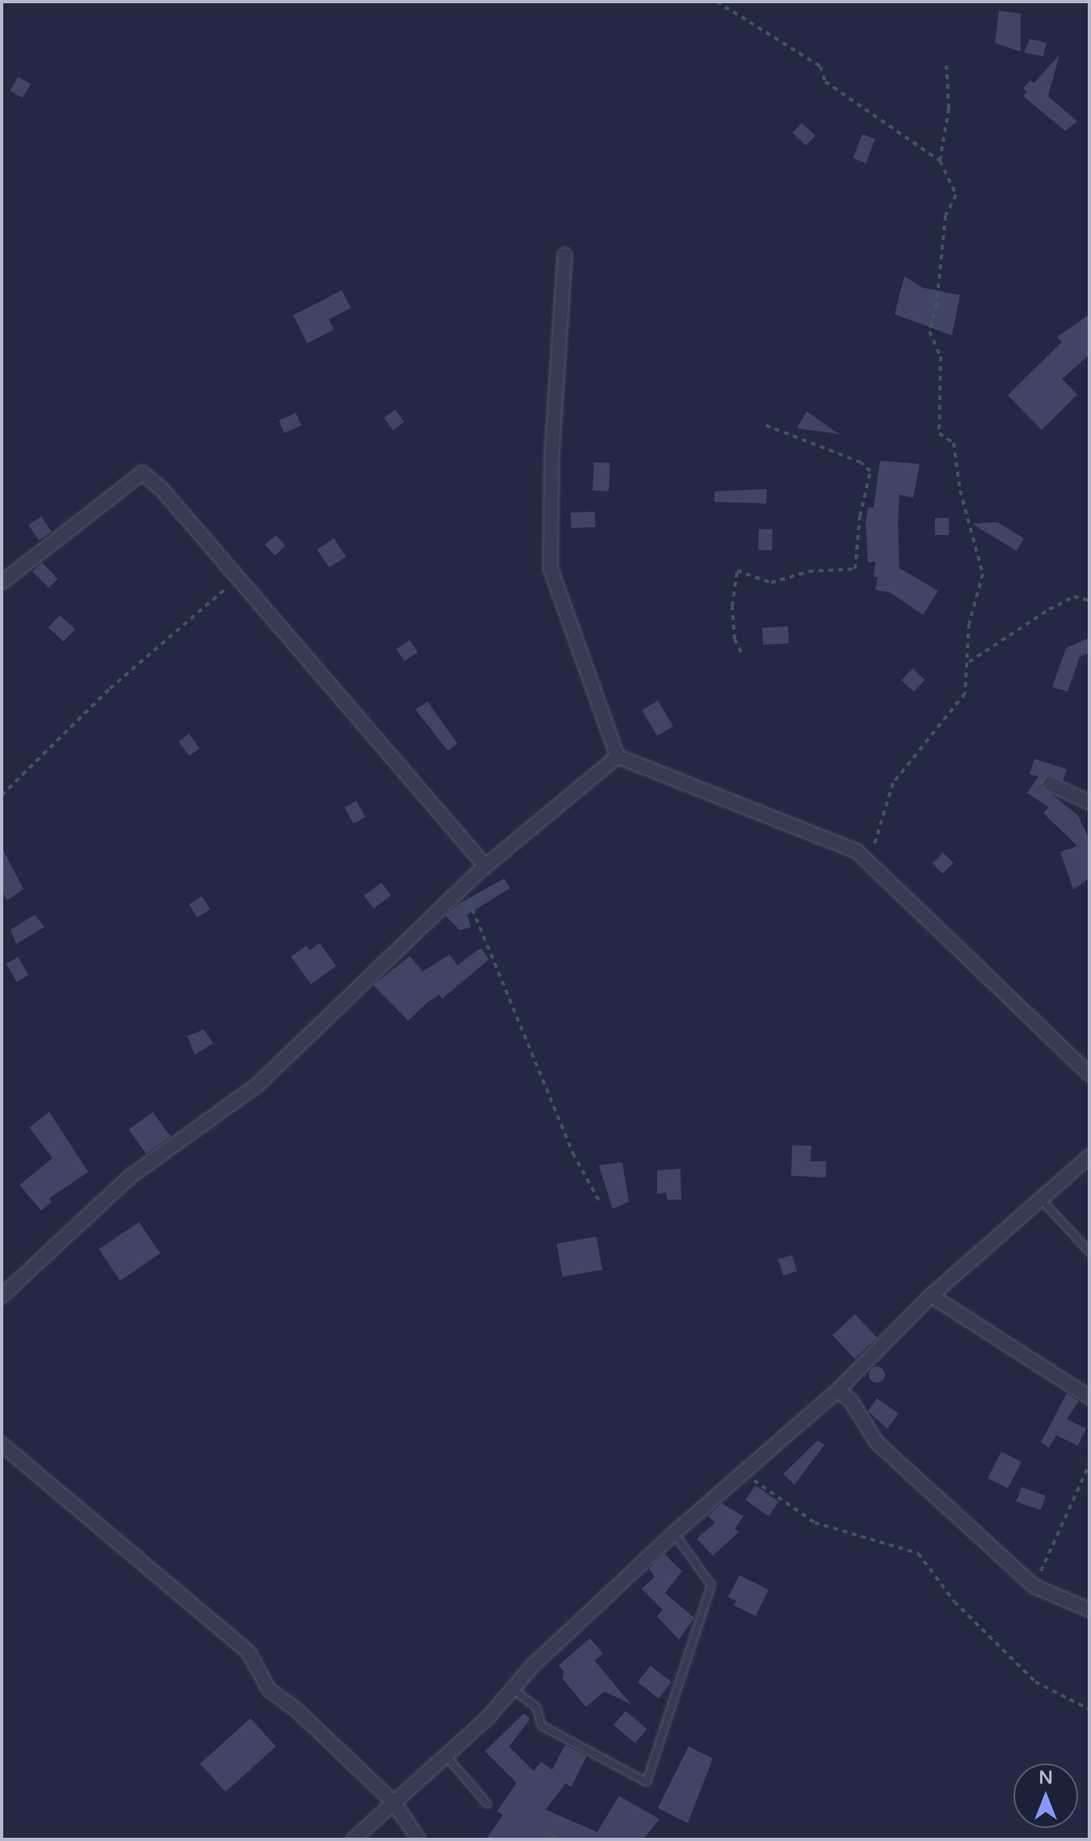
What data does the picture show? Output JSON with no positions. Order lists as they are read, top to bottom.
{
  "north": "top"
}
